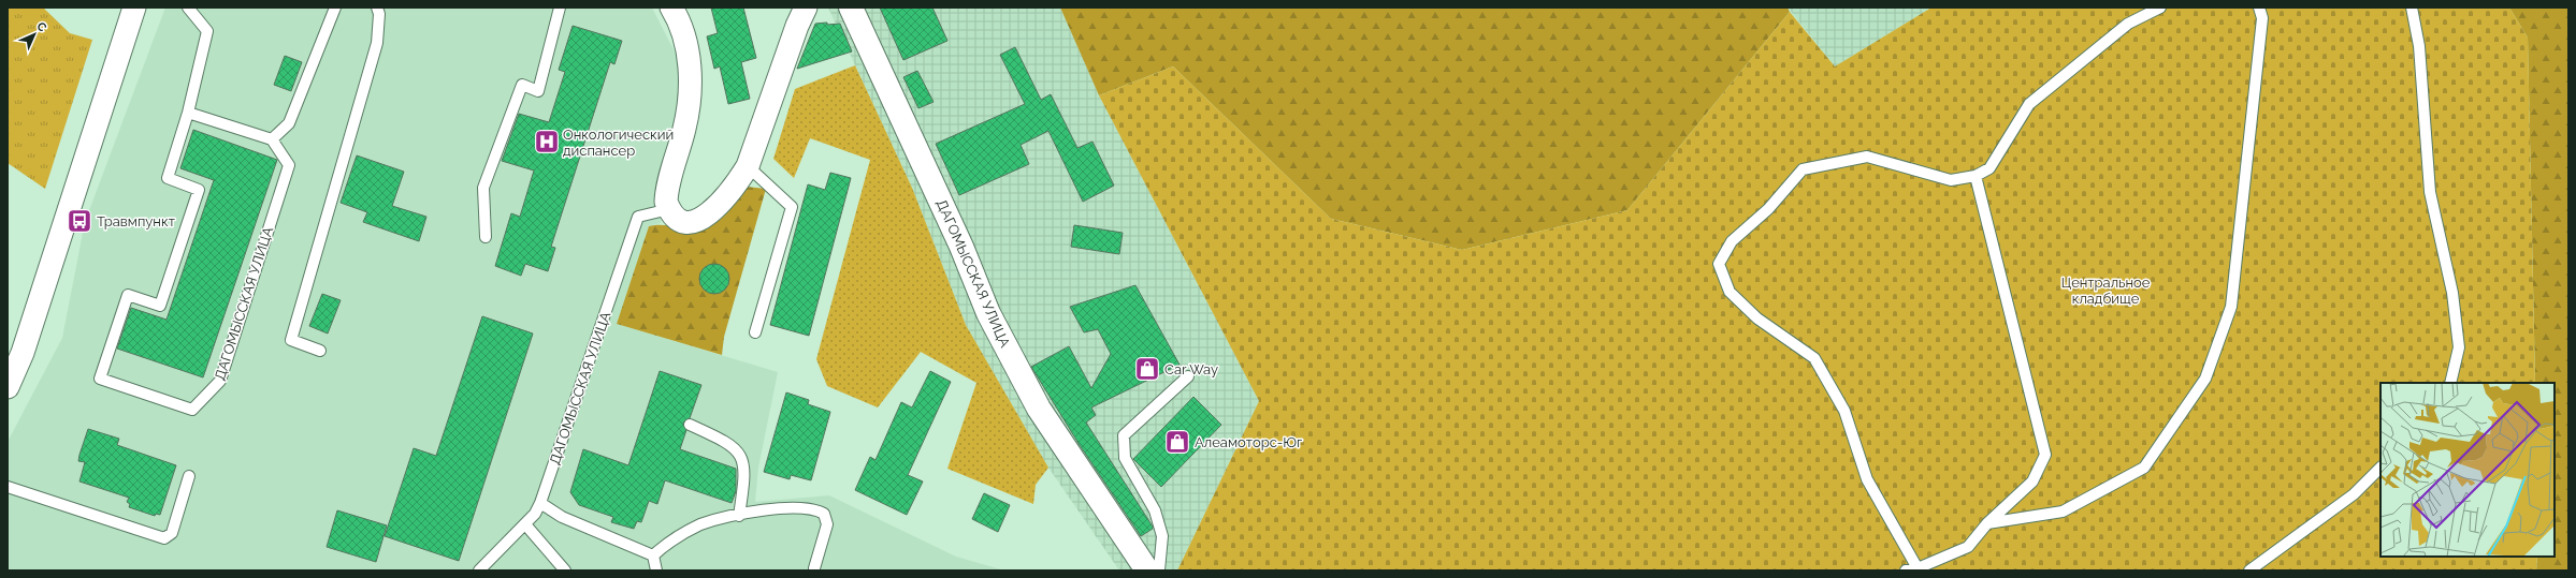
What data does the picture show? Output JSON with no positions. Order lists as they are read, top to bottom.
{
  "streets": {
    "street": ["ДАГОМЫССКАЯ УЛИЦА"]
  },
  "parks": ["Центральное кладбище"],
  "places": {
    "hospital": ["Онкологический диспансер"],
    "bus stop": ["Травмпункт"],
    "shop": ["Car Way", "Алеамоторс-Юг"]
  },
  "north": "top right"
}
